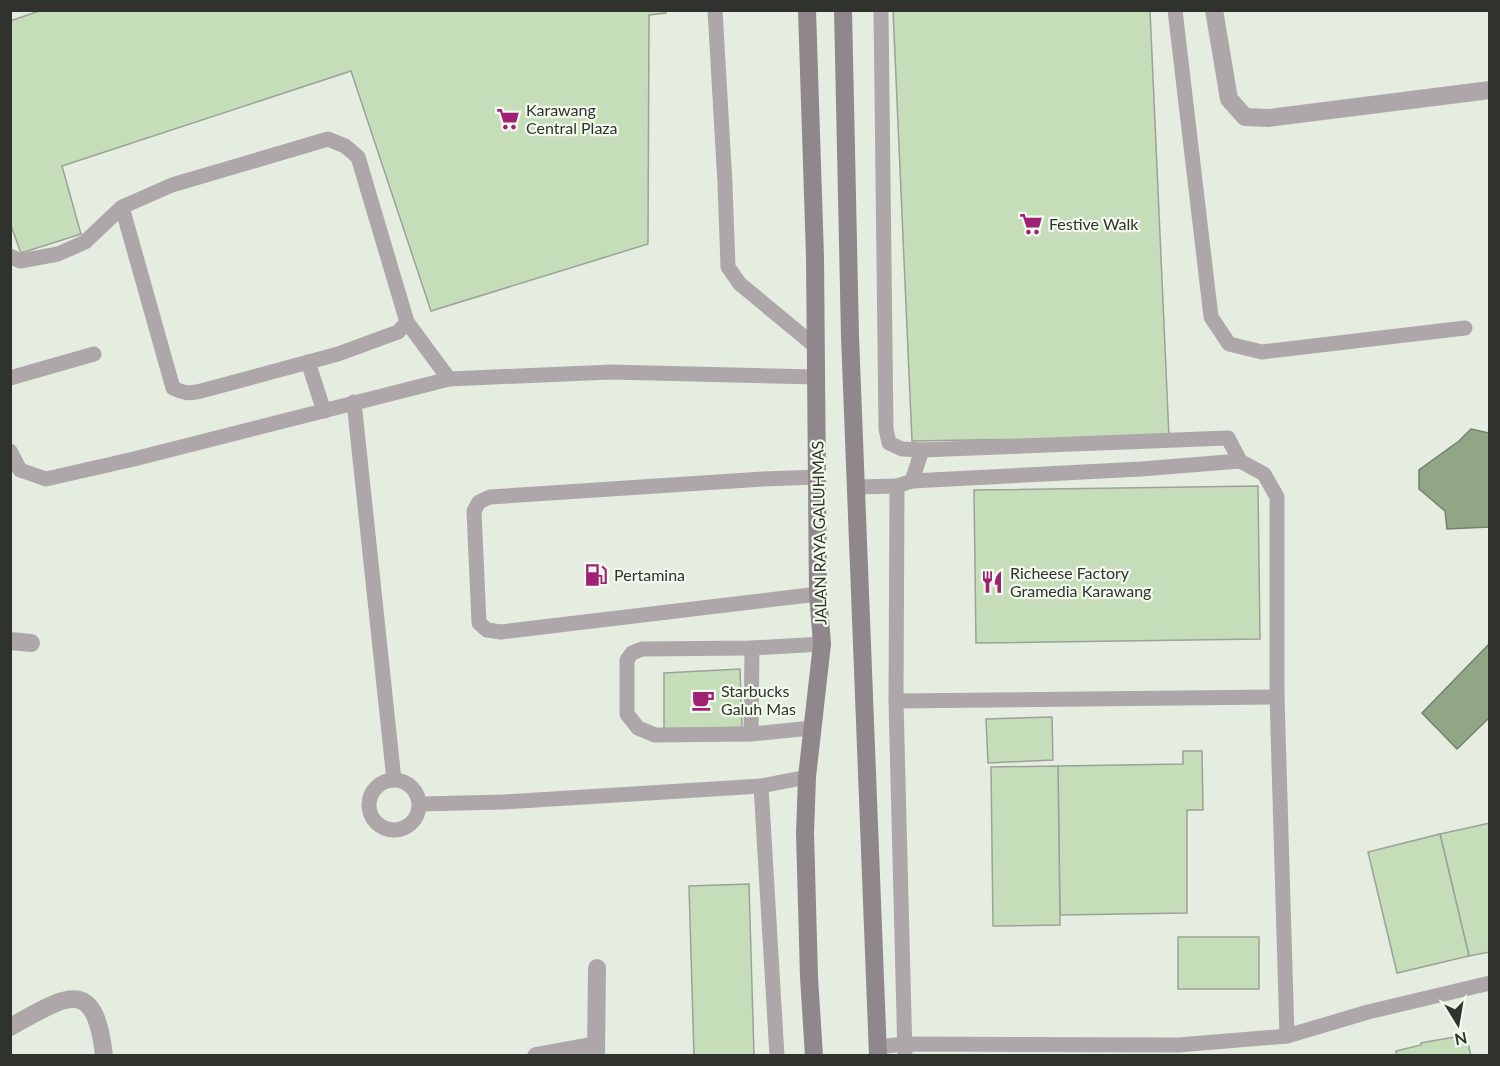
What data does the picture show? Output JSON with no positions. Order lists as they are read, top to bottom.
{
  "streets": {
    "main road": ["JALAN RAYA GALUHMAS"]
  },
  "places": {
    "supermarket": ["Karawang Central Plaza", "Festive Walk"],
    "fuel station": ["Pertamina"],
    "restaurant": ["Richeese Factory Gramedia Karawang"],
    "cafe": ["Starbucks Galuh Mas"]
  },
  "north": "bottom"
}
